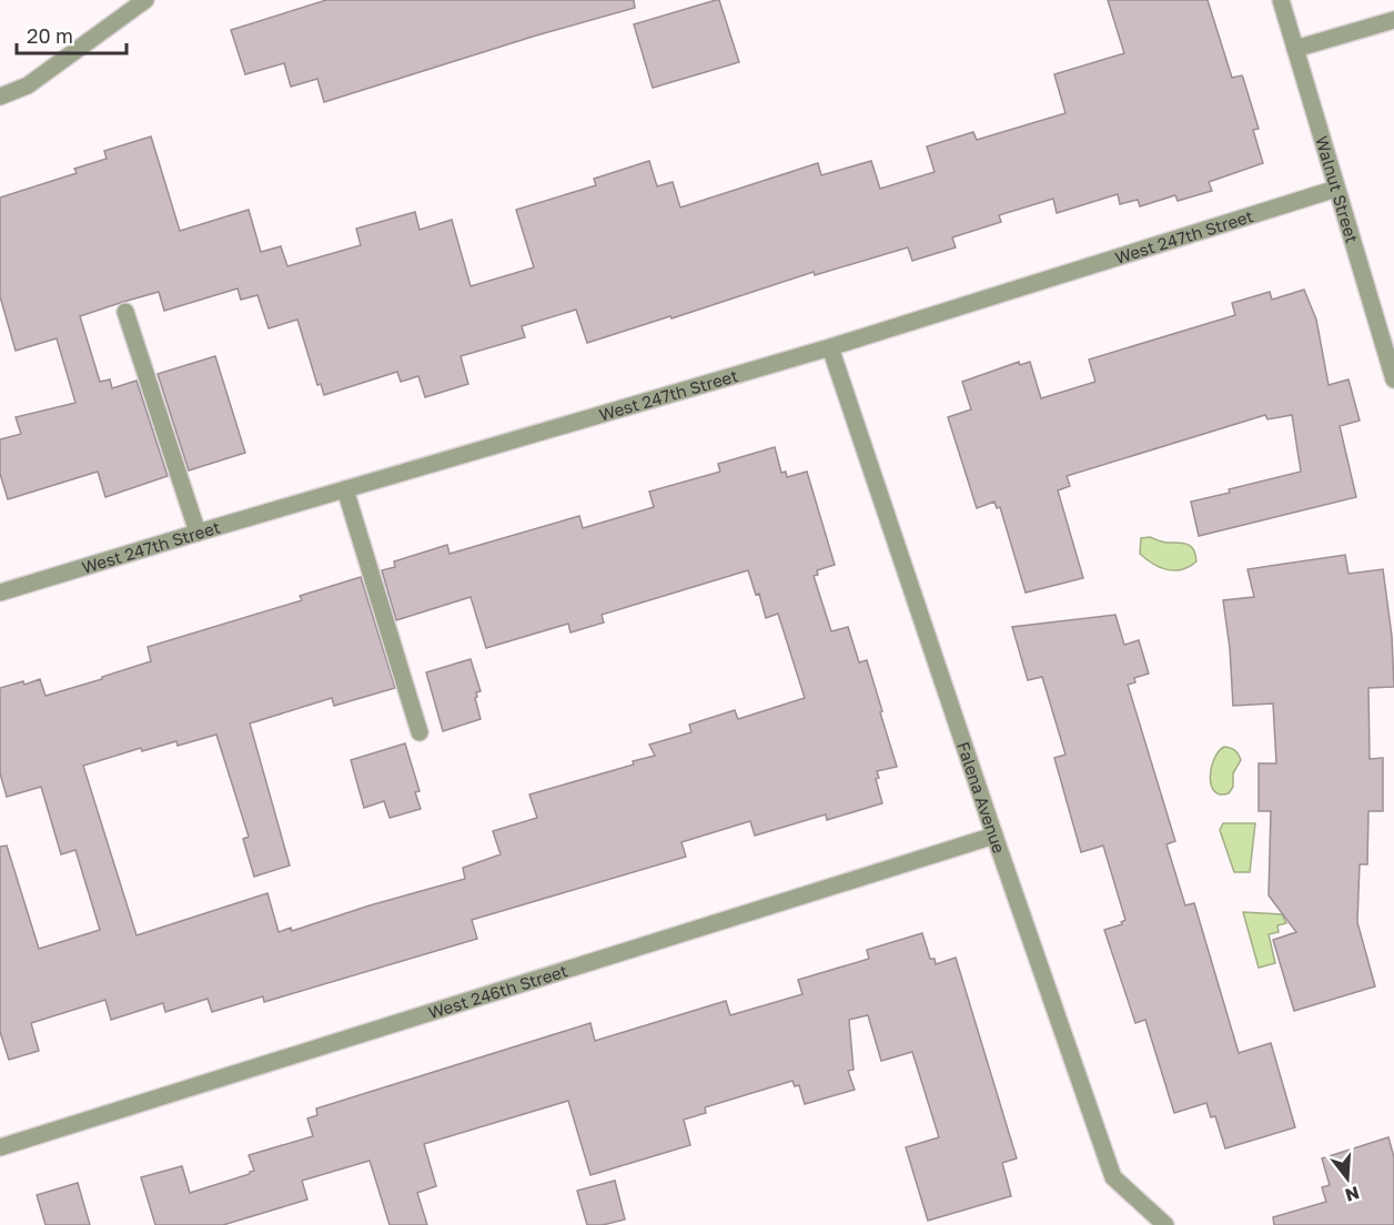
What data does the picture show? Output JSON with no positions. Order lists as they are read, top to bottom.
{
  "streets": {
    "street": [
      "Walnut Street",
      "West 247th Street",
      "Falena Avenue",
      "West 246th Street"
    ]
  },
  "crossings": [
    ["Walnut Street", "West 247th Street"],
    ["West 247th Street", "Falena Avenue"],
    ["Falena Avenue", "West 246th Street"]
  ],
  "scale_bar": "20 m",
  "north": "bottom"
}
